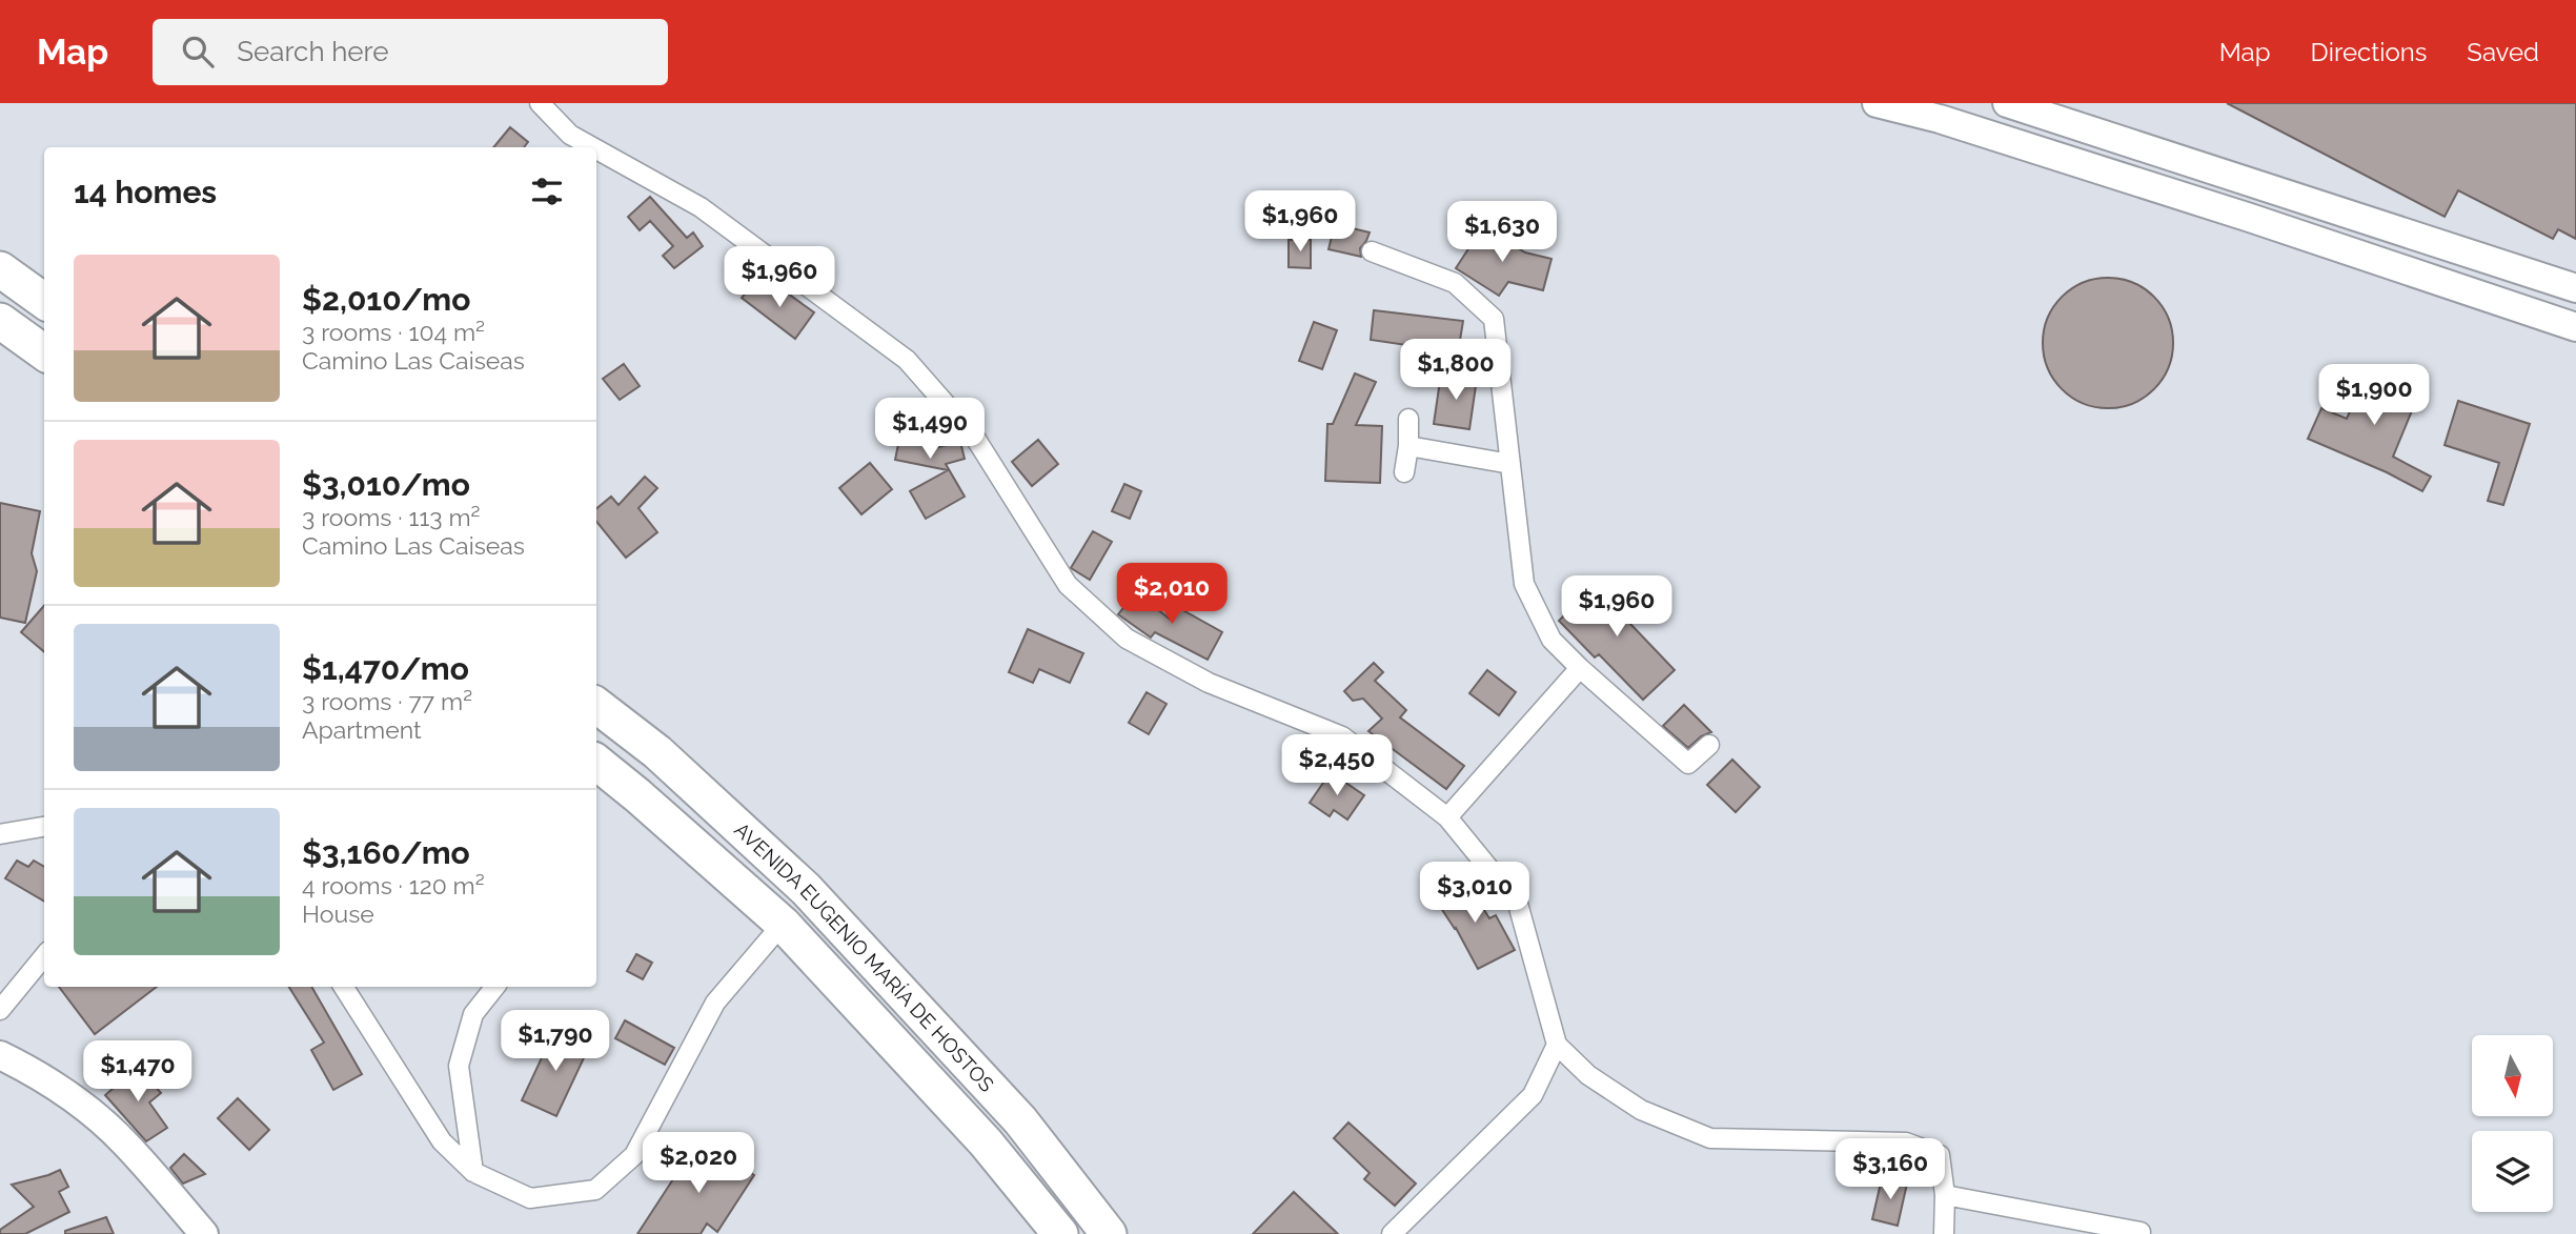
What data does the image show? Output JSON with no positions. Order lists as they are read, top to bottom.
{
  "streets": {
    "highway": ["AVENIDA EUGENIO MARÍA DE HOSTOS"]
  },
  "north": "bottom",
  "page": {
    "header": "Map",
    "search": "Search here",
    "nav": ["Map", "Directions", "Saved"],
    "heading": "14 homes",
    "price": [
      "$1,960",
      "$1,630",
      "$1,960",
      "$1,800",
      "$1,900",
      "$1,490",
      "$2,010",
      "$1,960",
      "$2,450",
      "$3,010",
      "$1,790",
      "$1,470",
      "$2,020",
      "$3,160"
    ],
    "list": [
      {
        "name": "$2,010/mo",
        "note": "3 rooms · 104 m² · Camino Las Caiseas"
      },
      {
        "name": "$3,010/mo",
        "note": "3 rooms · 113 m² · Camino Las Caiseas"
      },
      {
        "name": "$1,470/mo",
        "note": "3 rooms · 77 m² · Apartment"
      },
      {
        "name": "$3,160/mo",
        "note": "4 rooms · 120 m² · House"
      }
    ]
  }
}
